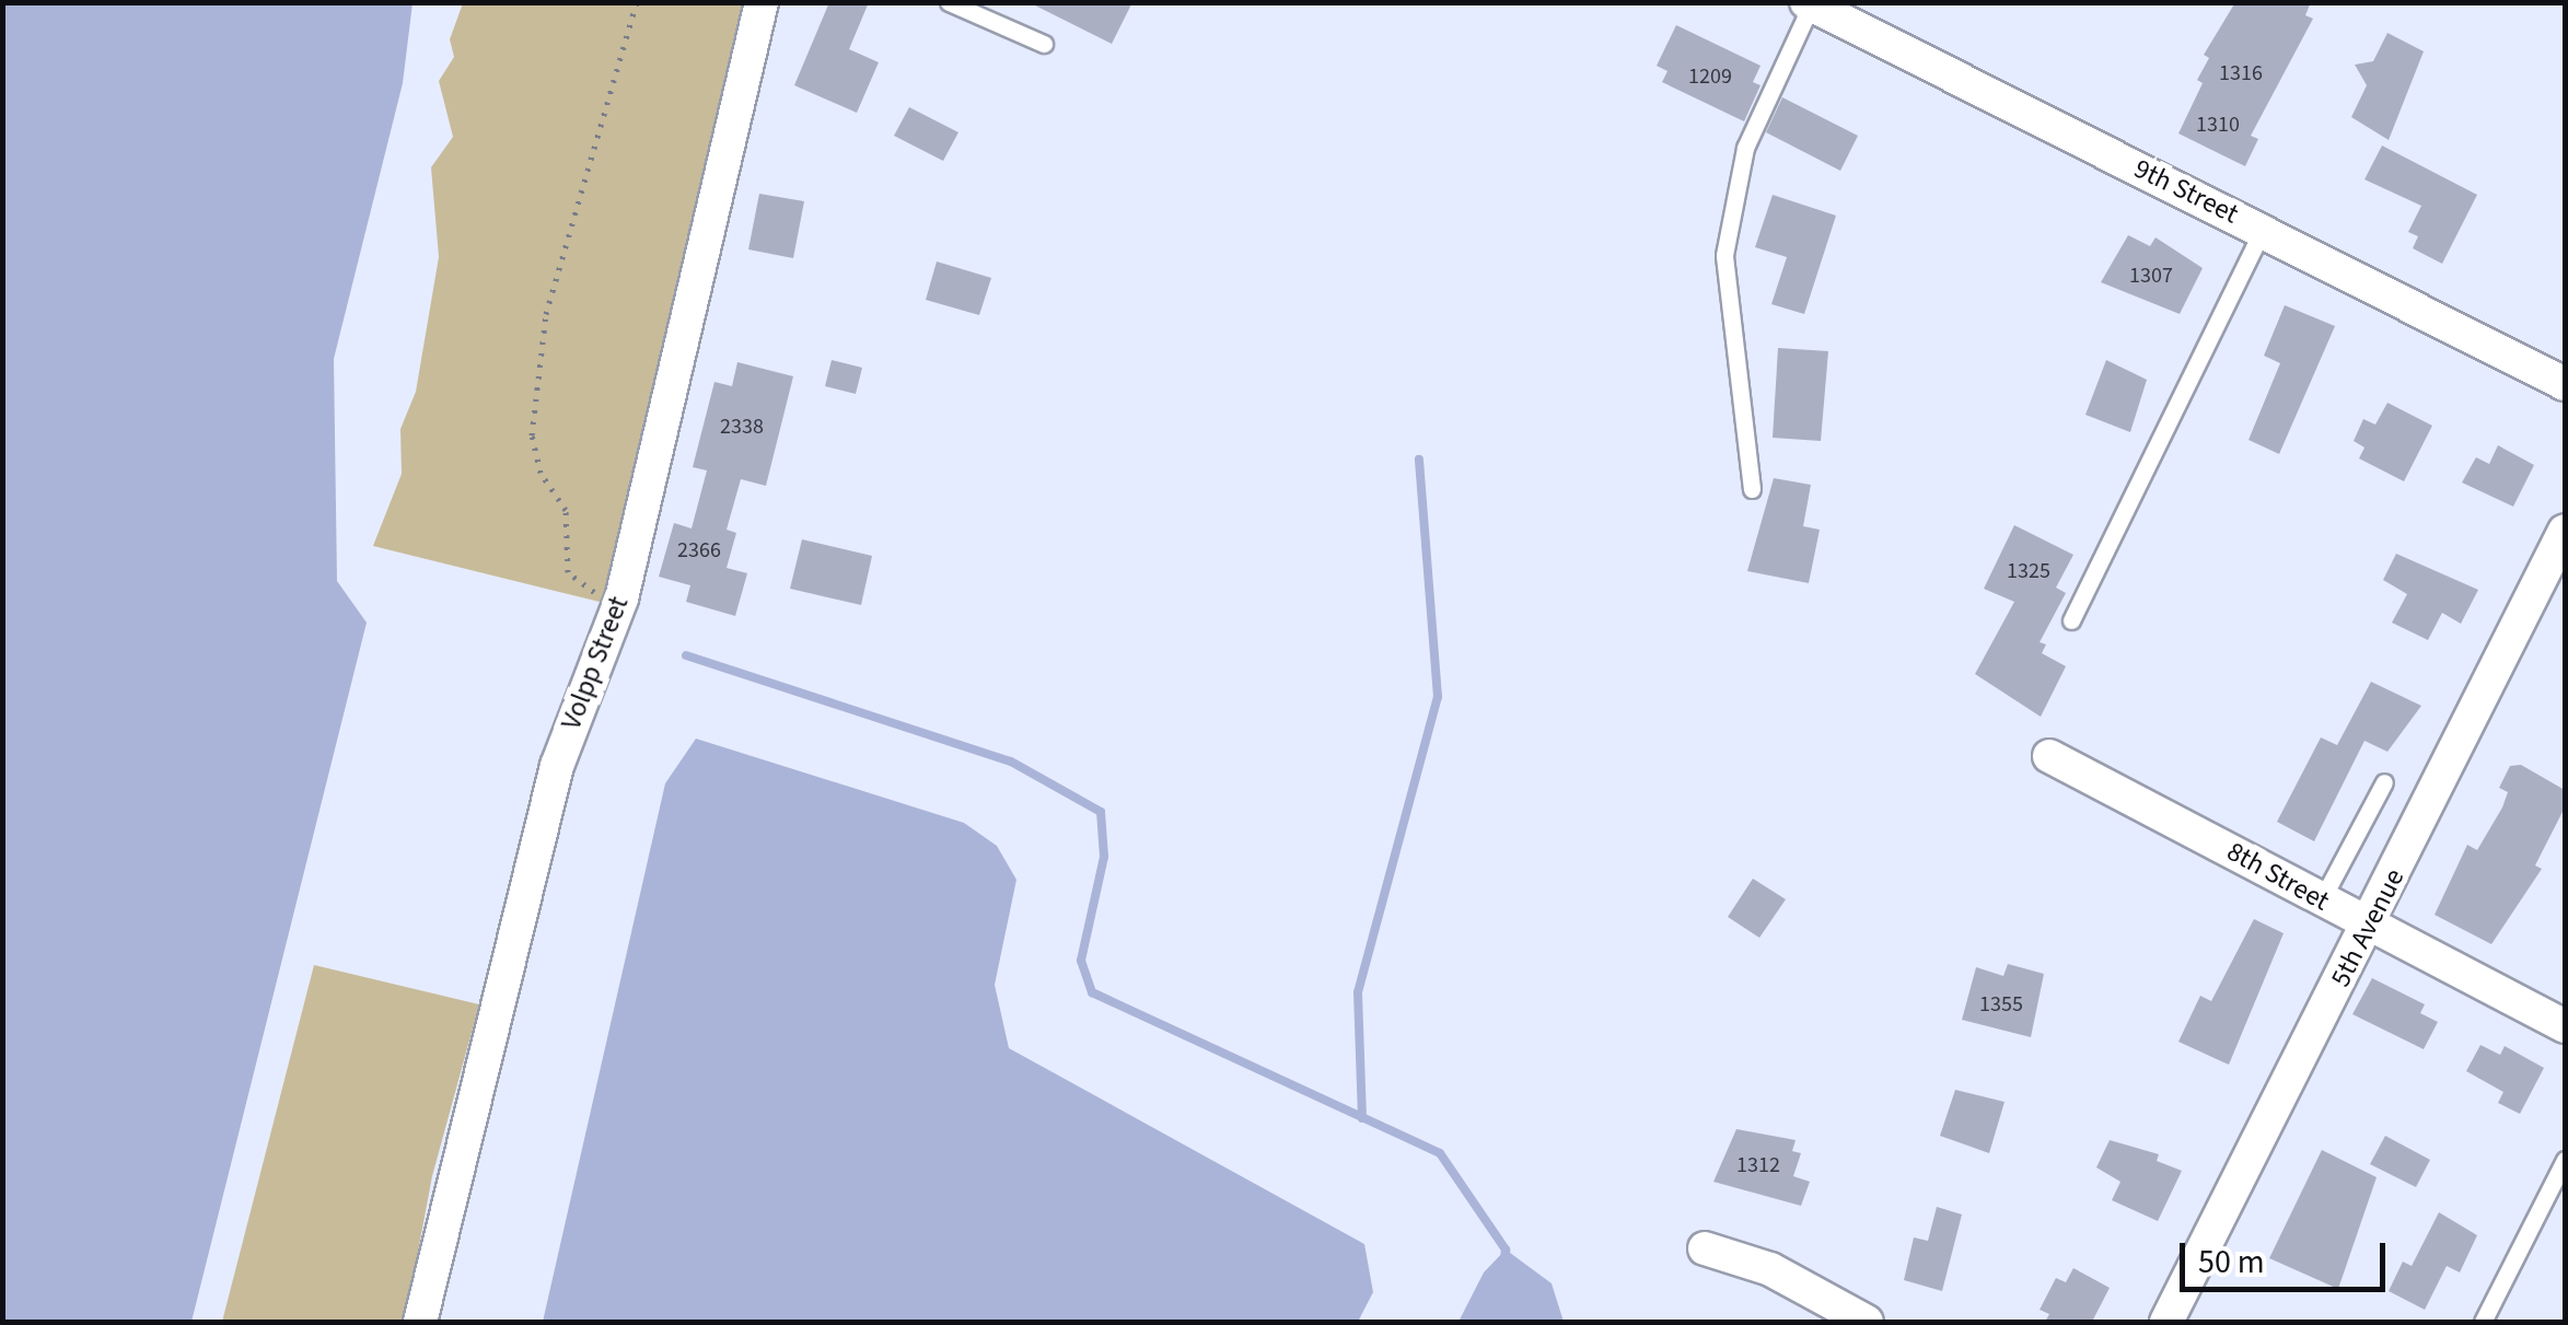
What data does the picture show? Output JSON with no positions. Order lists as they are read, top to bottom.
{
  "streets": {
    "street": [
      "9th Street",
      "Volpp Street",
      "8th Street",
      "5th Avenue"
    ]
  },
  "crossings": [
    ["8th Street", "5th Avenue"]
  ],
  "house_numbers": [
    "1316",
    "1209",
    "1310",
    "1307",
    "2338",
    "2366",
    "1325",
    "1355",
    "1312"
  ],
  "scale_bar": "50 m"
}
